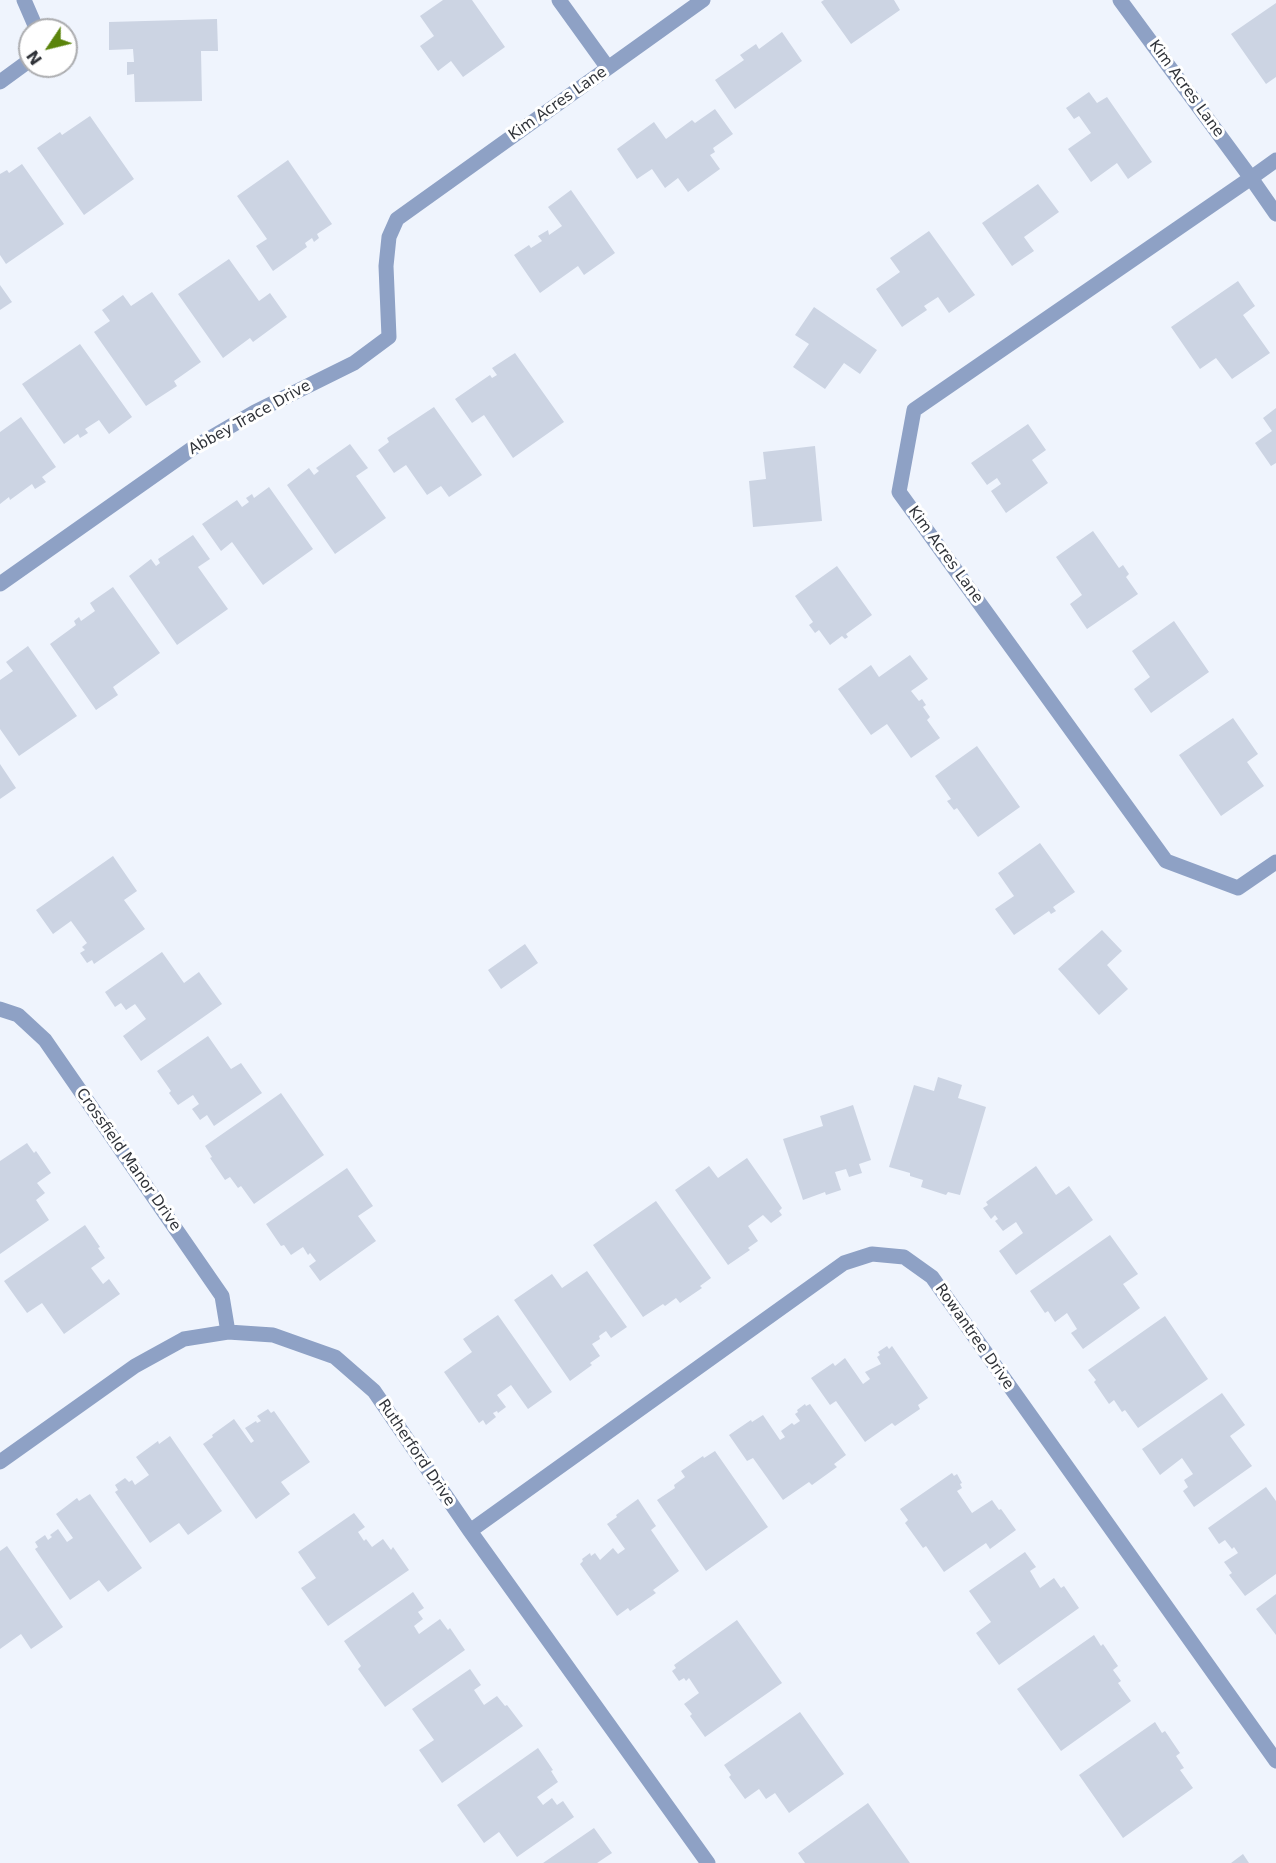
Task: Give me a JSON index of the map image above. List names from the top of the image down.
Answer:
{
  "streets": {
    "street": [
      "Kim Acres Lane",
      "Abbey Trace Drive",
      "Crossfield Manor Drive",
      "Rowantree Drive",
      "Rutherford Drive"
    ]
  },
  "crossings": [
    ["Kim Acres Lane", "Abbey Trace Drive"],
    ["Crossfield Manor Drive", "Rutherford Drive"],
    ["Rowantree Drive", "Rutherford Drive"]
  ],
  "north": "bottom left"
}
